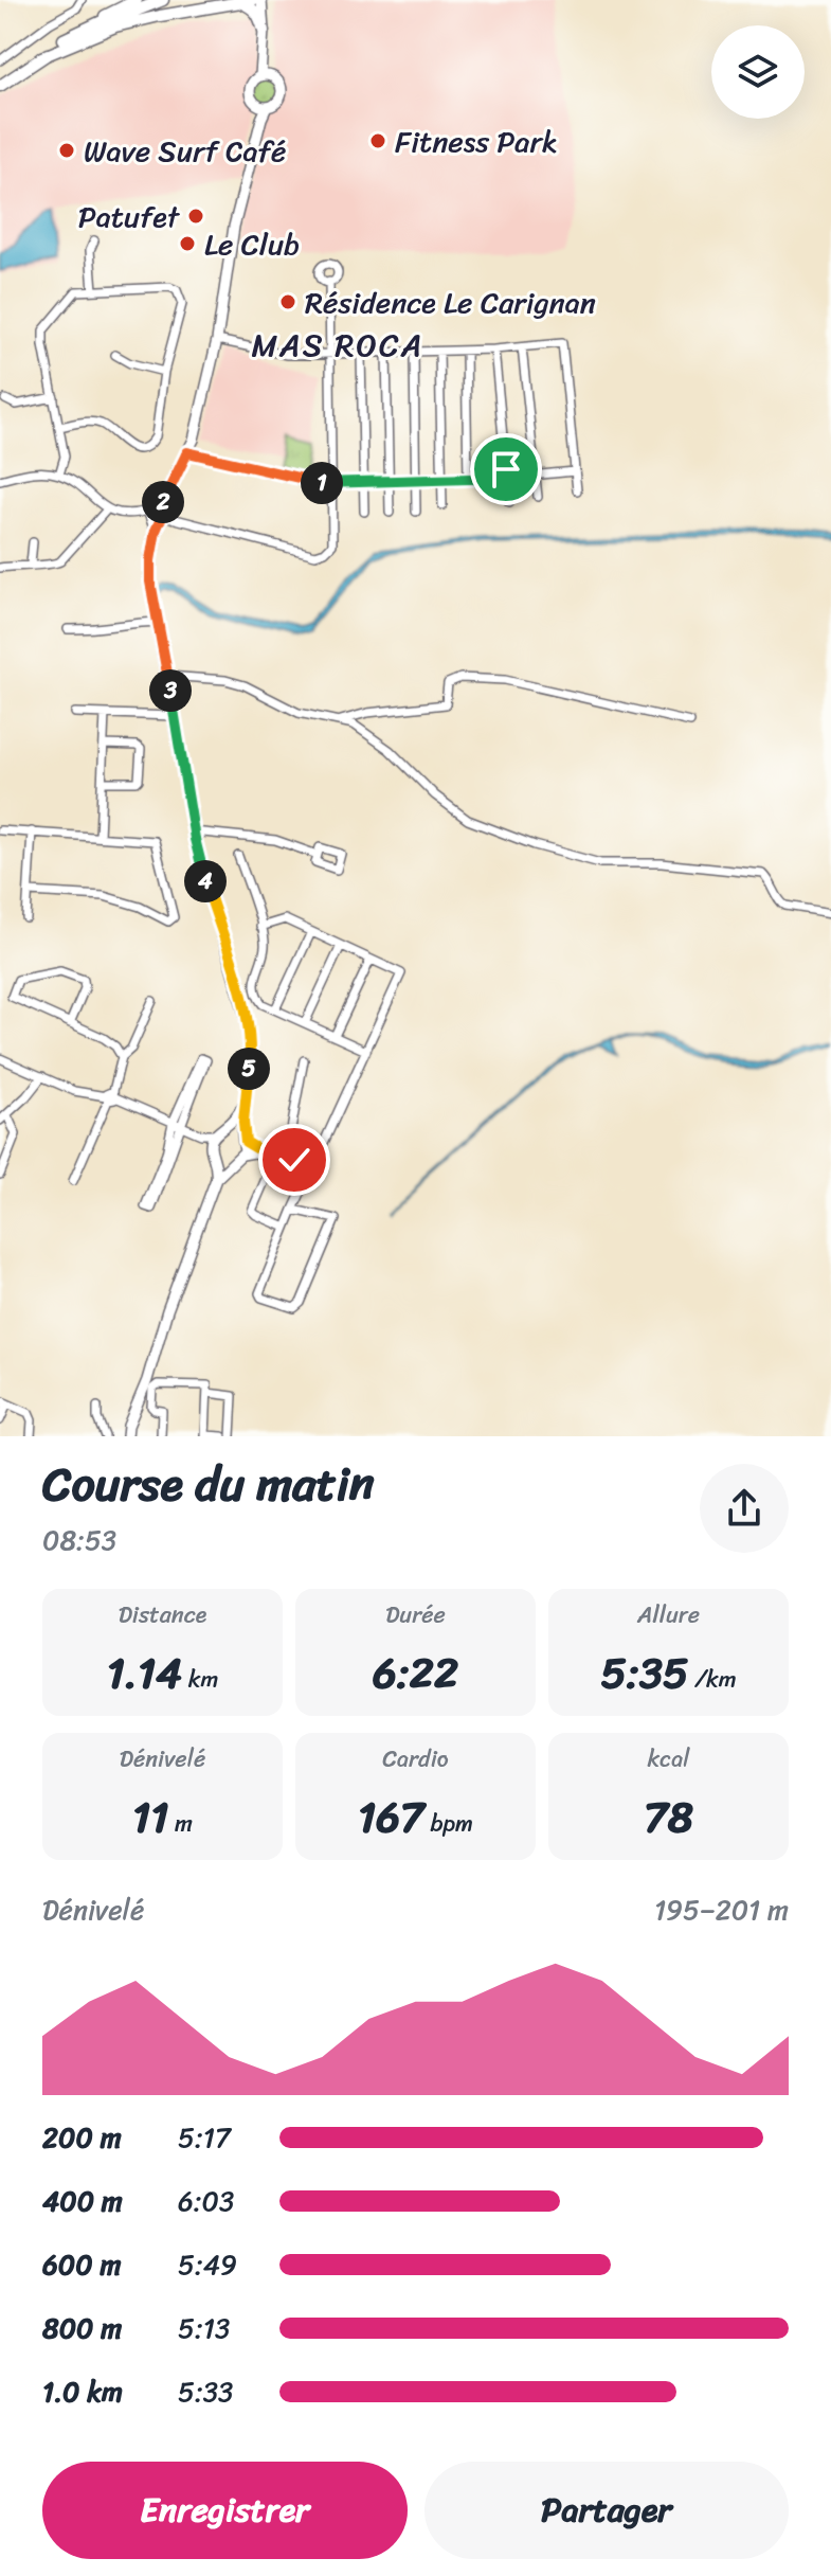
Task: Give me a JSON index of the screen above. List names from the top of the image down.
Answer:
{
  "districts": ["MAS ROCA"],
  "places": [
    "Fitness Park",
    "Wave Surf Café",
    "Patufet",
    "Le Club",
    "Résidence Le Carignan"
  ],
  "page": {
    "pins": [
      "1",
      "2",
      "3",
      "4",
      "5"
    ],
    "heading": ["Course du matin", "08:53"],
    "stats": [
      ["Distance", "1.14 km"],
      ["Durée", "6:22"],
      ["Allure", "5:35 /km"],
      ["Dénivelé", "11 m"],
      ["Cardio", "167 bpm"],
      ["kcal", "78"]
    ],
    "chart": ["Dénivelé", "195–201 m"],
    "list": [
      {
        "name": "200 m",
        "note": "5:17"
      },
      {
        "name": "400 m",
        "note": "6:03"
      },
      {
        "name": "600 m",
        "note": "5:49"
      },
      {
        "name": "800 m",
        "note": "5:13"
      },
      {
        "name": "1.0 km",
        "note": "5:33"
      }
    ],
    "buttons": ["Enregistrer", "Partager"]
  }
}
